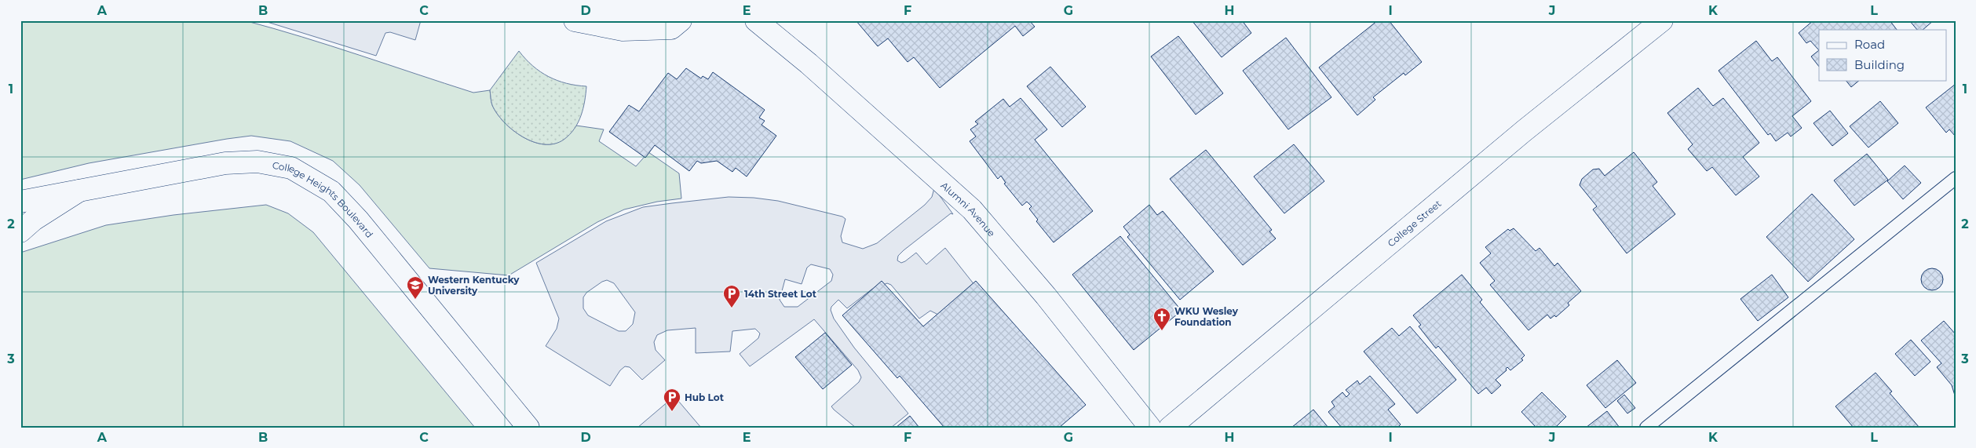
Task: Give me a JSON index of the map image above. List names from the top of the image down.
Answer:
{
  "streets": {
    "street": ["College Heights Boulevard", "Alumni Avenue", "College Street"]
  },
  "places": {
    "school or university": ["Western Kentucky University"],
    "parking": ["14th Street Lot", "Hub Lot"],
    "church": ["WKU Wesley Foundation"]
  },
  "legend": ["Road", "Building"],
  "grid": {
    "columns": [
      "A",
      "B",
      "C",
      "D",
      "E",
      "F",
      "G",
      "H",
      "I",
      "J",
      "K",
      "L"
    ],
    "rows": ["1", "2", "3"]
  }
}
